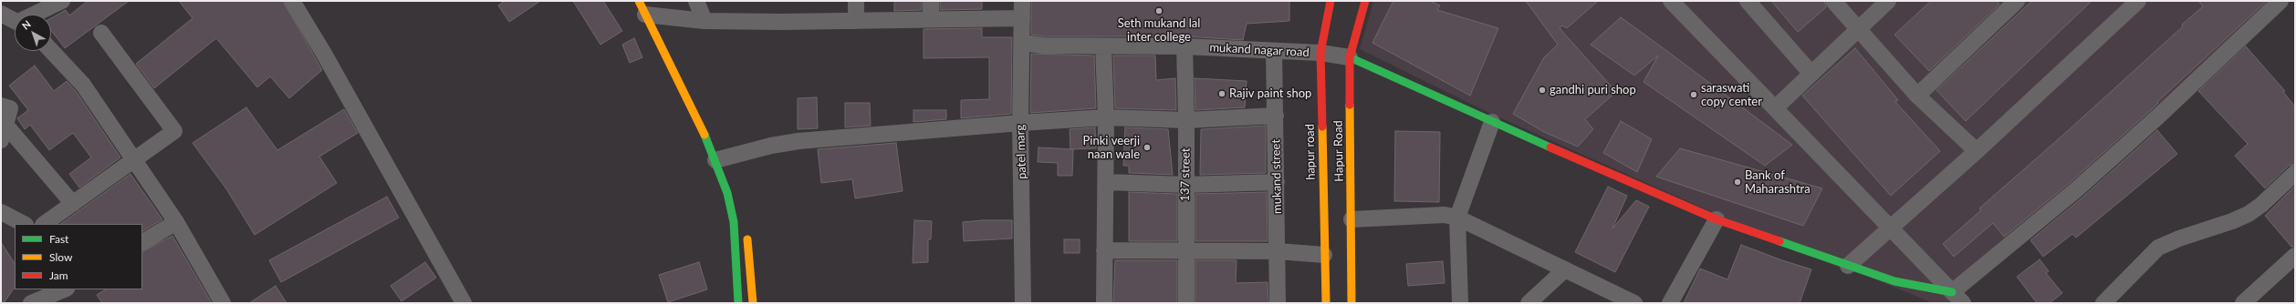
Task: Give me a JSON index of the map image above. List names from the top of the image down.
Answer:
{
  "streets": {
    "main road": ["Hapur Road", "hapur road"],
    "street": [
      "mukand nagar road",
      "patel marg",
      "137 street",
      "mukand street"
    ]
  },
  "crossings": [
    ["mukand nagar road", "Hapur Road"],
    ["mukand nagar road", "patel marg"],
    ["mukand nagar road", "hapur road"],
    ["mukand nagar road", "137 street"],
    ["mukand nagar road", "mukand street"]
  ],
  "places": [
    "Seth mukand lal inter college",
    "gandhi puri shop",
    "Rajiv paint shop",
    "saraswati copy center",
    "Pinki veerji naan wale",
    "Bank of Maharashtra"
  ],
  "legend": ["Fast", "Slow", "Jam"],
  "north": "top left"
}
